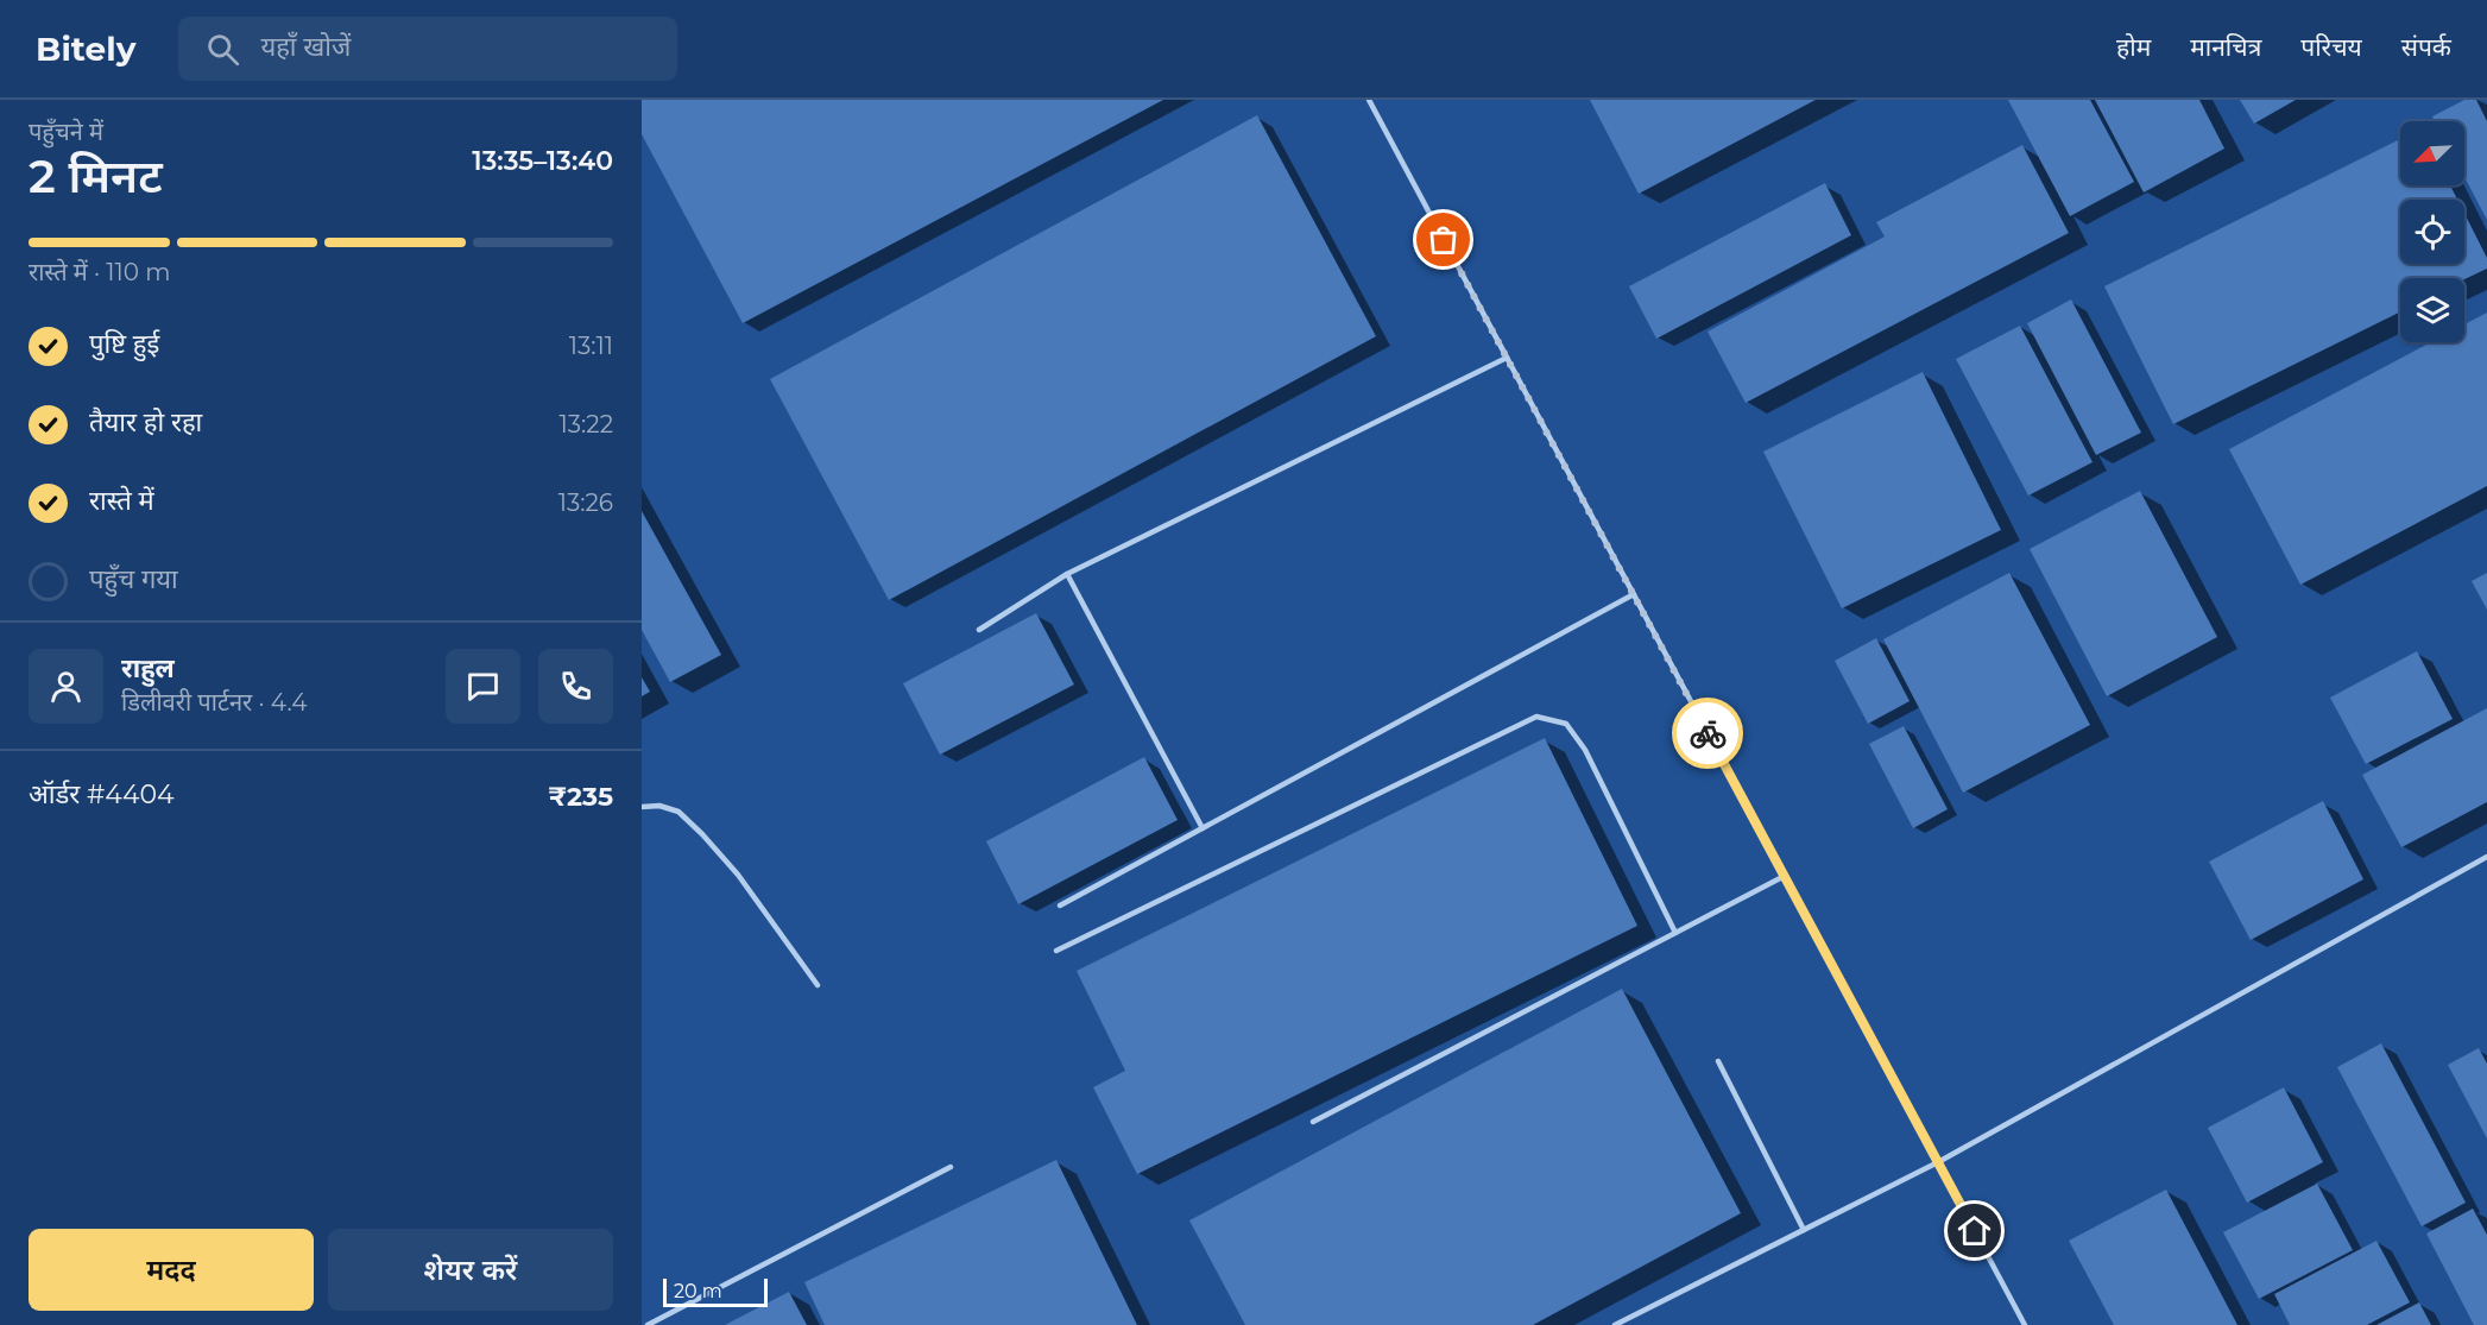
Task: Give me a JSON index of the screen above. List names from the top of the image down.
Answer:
{
  "scale_bar": "20 m",
  "north": "bottom left",
  "page": {
    "header": "Bitely",
    "search": "यहाँ खोजें",
    "nav": [
      "होम",
      "मानचित्र",
      "परिचय",
      "संपर्क"
    ],
    "heading": ["2 मिनट", "पहुँचने में", "13:35–13:40"],
    "panel": [
      "राहुल",
      "डिलीवरी पार्टनर · 4.4",
      "ऑर्डर #4404",
      "₹235"
    ],
    "bar": "रास्ते में · 110 m",
    "list": [
      ["पुष्टि हुई", "13:11"],
      ["तैयार हो रहा", "13:22"],
      ["रास्ते में", "13:26"],
      "पहुँच गया"
    ],
    "buttons": ["मदद", "शेयर करें"],
    "scale": "20 m"
  }
}
